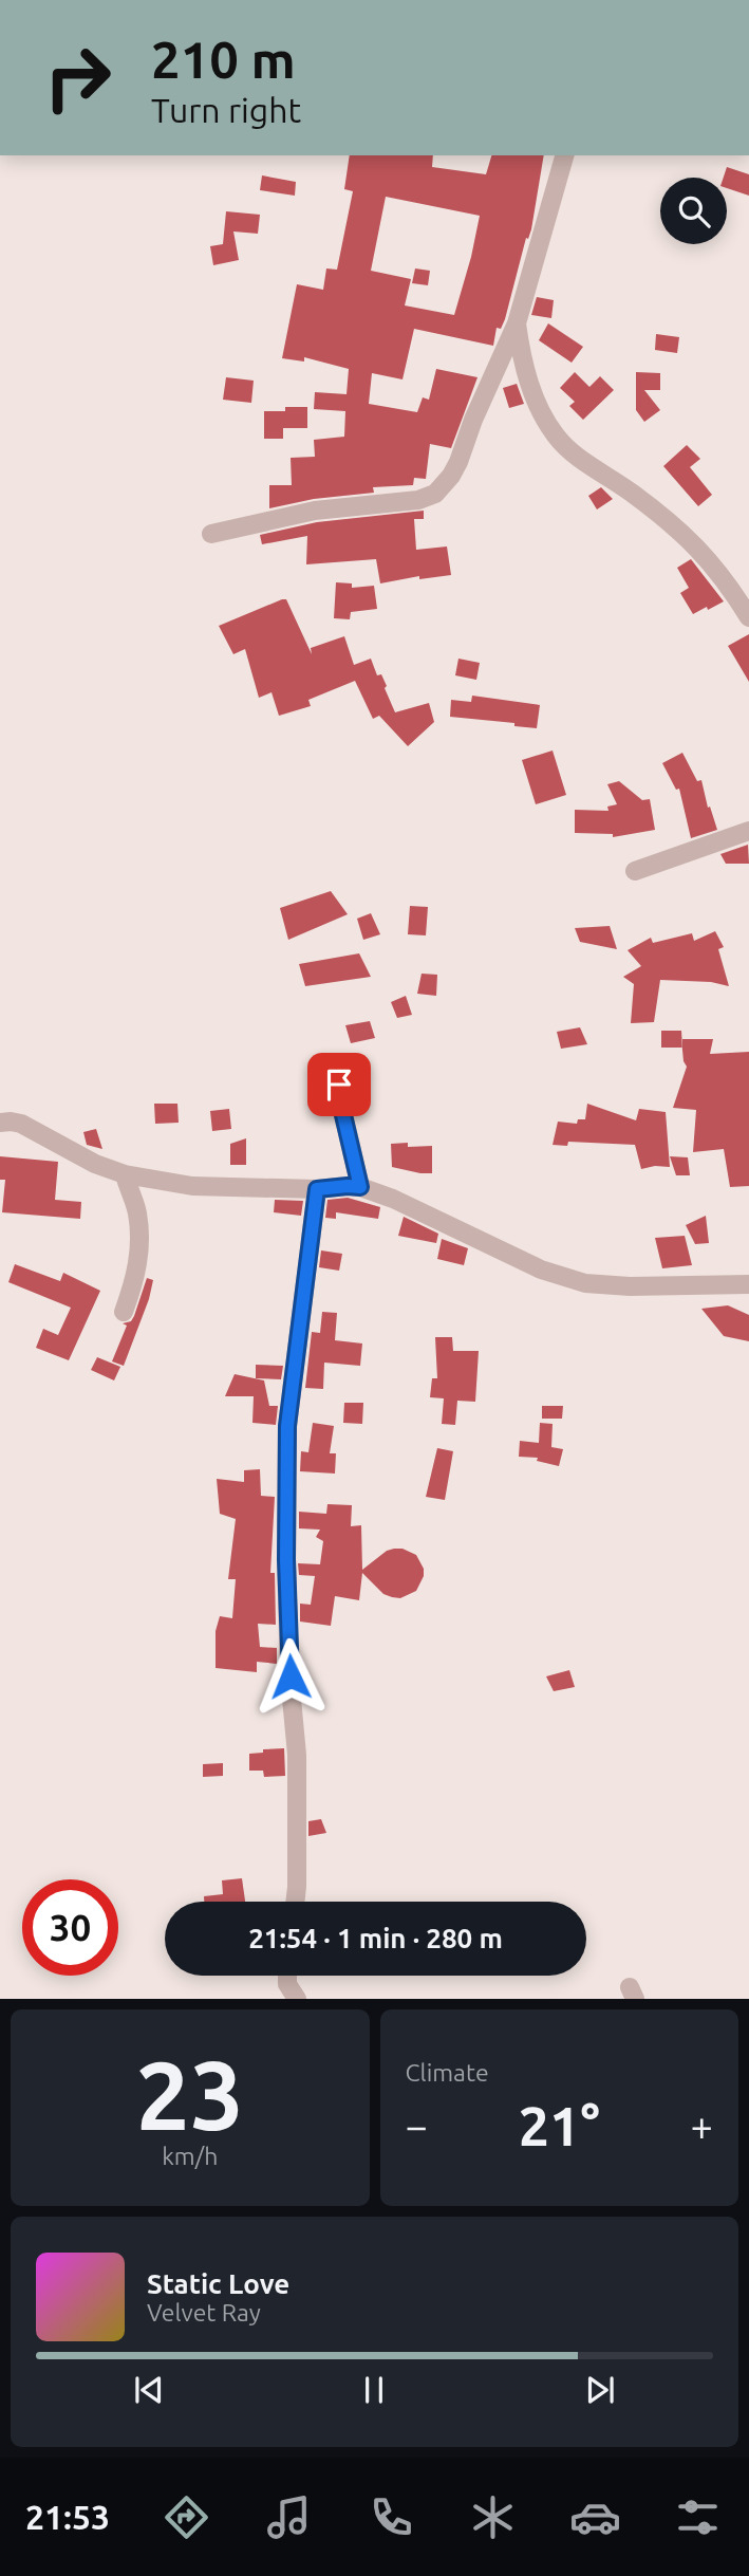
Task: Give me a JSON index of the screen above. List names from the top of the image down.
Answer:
{
  "page": {
    "turn": ["210 m", "Turn right"],
    "limit": "30",
    "trip": "21:54 · 1 min · 280 m",
    "tile": [
      ["23", "km/h"],
      "Climate"
    ],
    "heat": ["−", "21°", "+"],
    "song": ["Static Love", "Velvet Ray"],
    "tabs": "21:53"
  }
}
